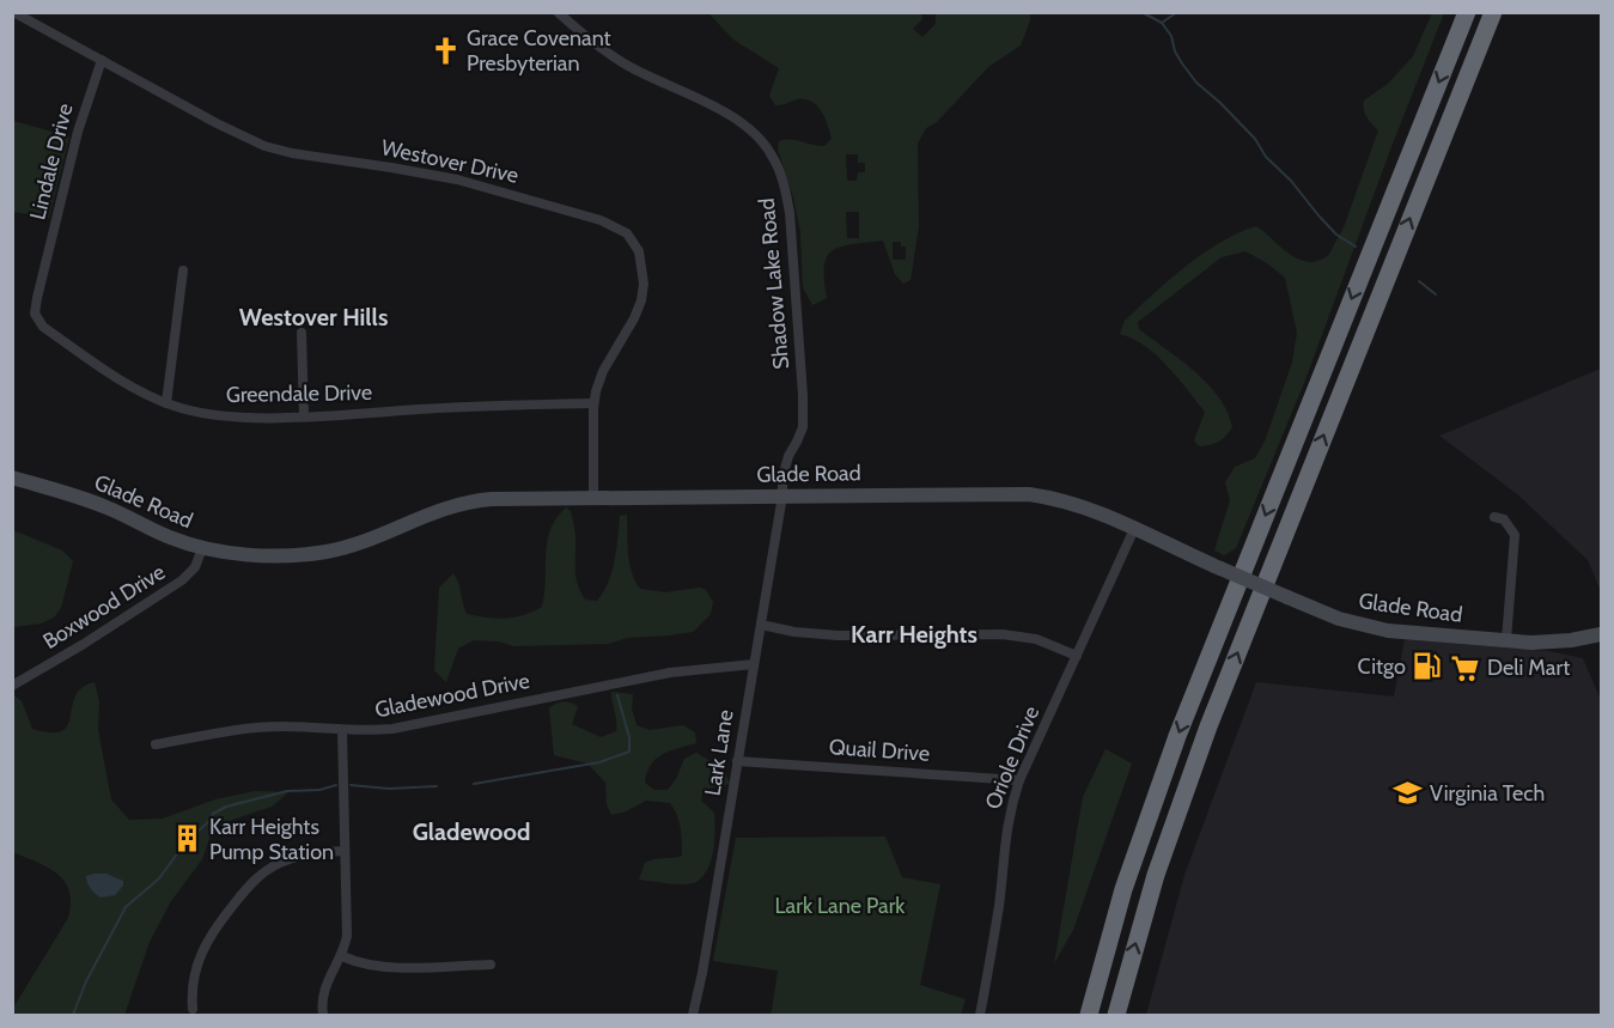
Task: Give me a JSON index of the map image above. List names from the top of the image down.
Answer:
{
  "streets": {
    "street": [
      "Lindale Drive",
      "Westover Drive",
      "Shadow Lake Road",
      "Greendale Drive",
      "Glade Road",
      "Boxwood Drive",
      "Gladewood Drive",
      "Quail Drive",
      "Lark Lane",
      "Oriole Drive"
    ]
  },
  "crossings": [
    ["Lindale Drive", "Westover Drive"],
    ["Lindale Drive", "Greendale Drive"],
    ["Westover Drive", "Greendale Drive"],
    ["Westover Drive", "Glade Road"],
    ["Shadow Lake Road", "Glade Road"],
    ["Shadow Lake Road", "Lark Lane"],
    ["Glade Road", "Boxwood Drive"],
    ["Glade Road", "Lark Lane"],
    ["Glade Road", "Oriole Drive"],
    ["Gladewood Drive", "Lark Lane"],
    ["Quail Drive", "Lark Lane"],
    ["Quail Drive", "Oriole Drive"]
  ],
  "districts": ["Westover Hills", "Karr Heights", "Gladewood"],
  "parks": ["Lark Lane Park"],
  "places": {
    "church": ["Grace Covenant Presbyterian"],
    "fuel station": ["Citgo"],
    "supermarket": ["Deli Mart"],
    "school or university": ["Virginia Tech"],
    "building": ["Karr Heights Pump Station"]
  }
}
